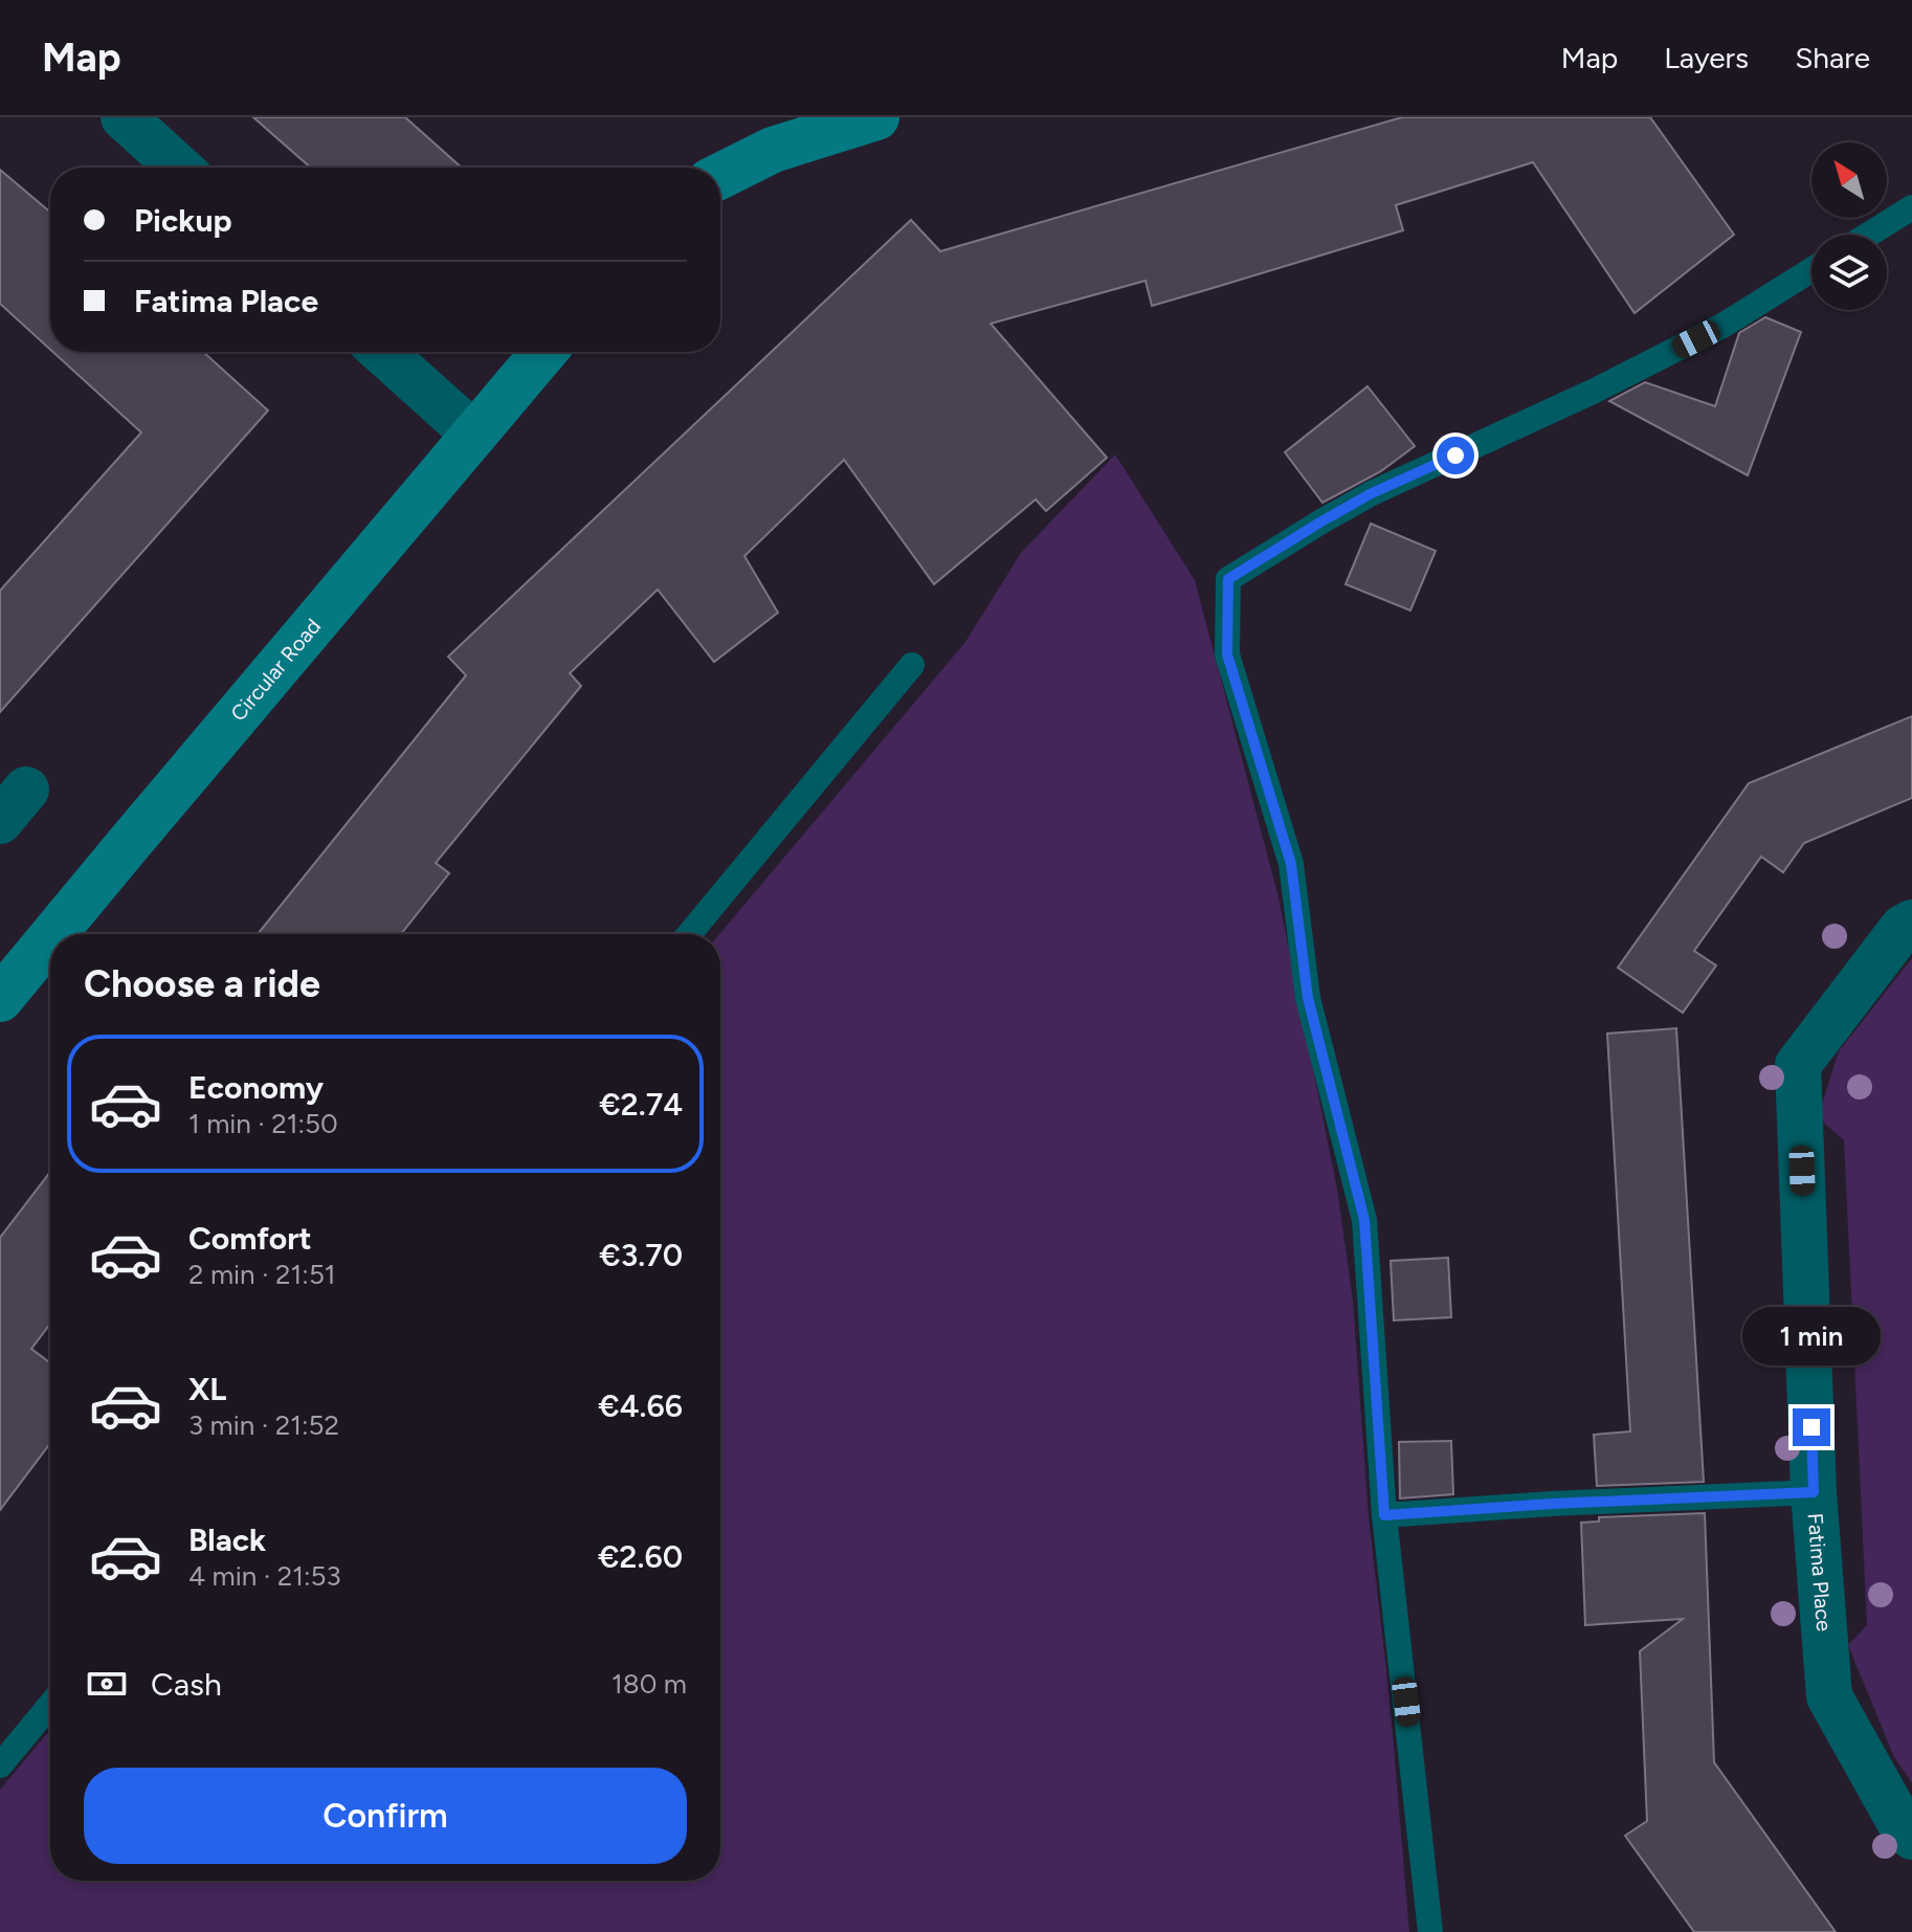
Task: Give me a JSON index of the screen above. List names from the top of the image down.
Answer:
{
  "streets": {
    "main road": ["Circular Road"],
    "street": ["Fatima Place"]
  },
  "north": "top left",
  "page": {
    "header": "Map",
    "nav": ["Map", "Layers", "Share"],
    "banner": ["Pickup", "Fatima Place"],
    "heading": "Choose a ride",
    "list": [
      {
        "name": "Economy",
        "note": "1 min · 21:50",
        "value": "€2.74"
      },
      {
        "name": "Comfort",
        "note": "2 min · 21:51",
        "value": "€3.70"
      },
      {
        "name": "XL",
        "note": "3 min · 21:52",
        "value": "€4.66"
      },
      {
        "name": "Black",
        "note": "4 min · 21:53",
        "value": "€2.60"
      }
    ],
    "bubble": "1 min",
    "pay": ["Cash", "180 m"],
    "buttons": "Confirm"
  }
}
